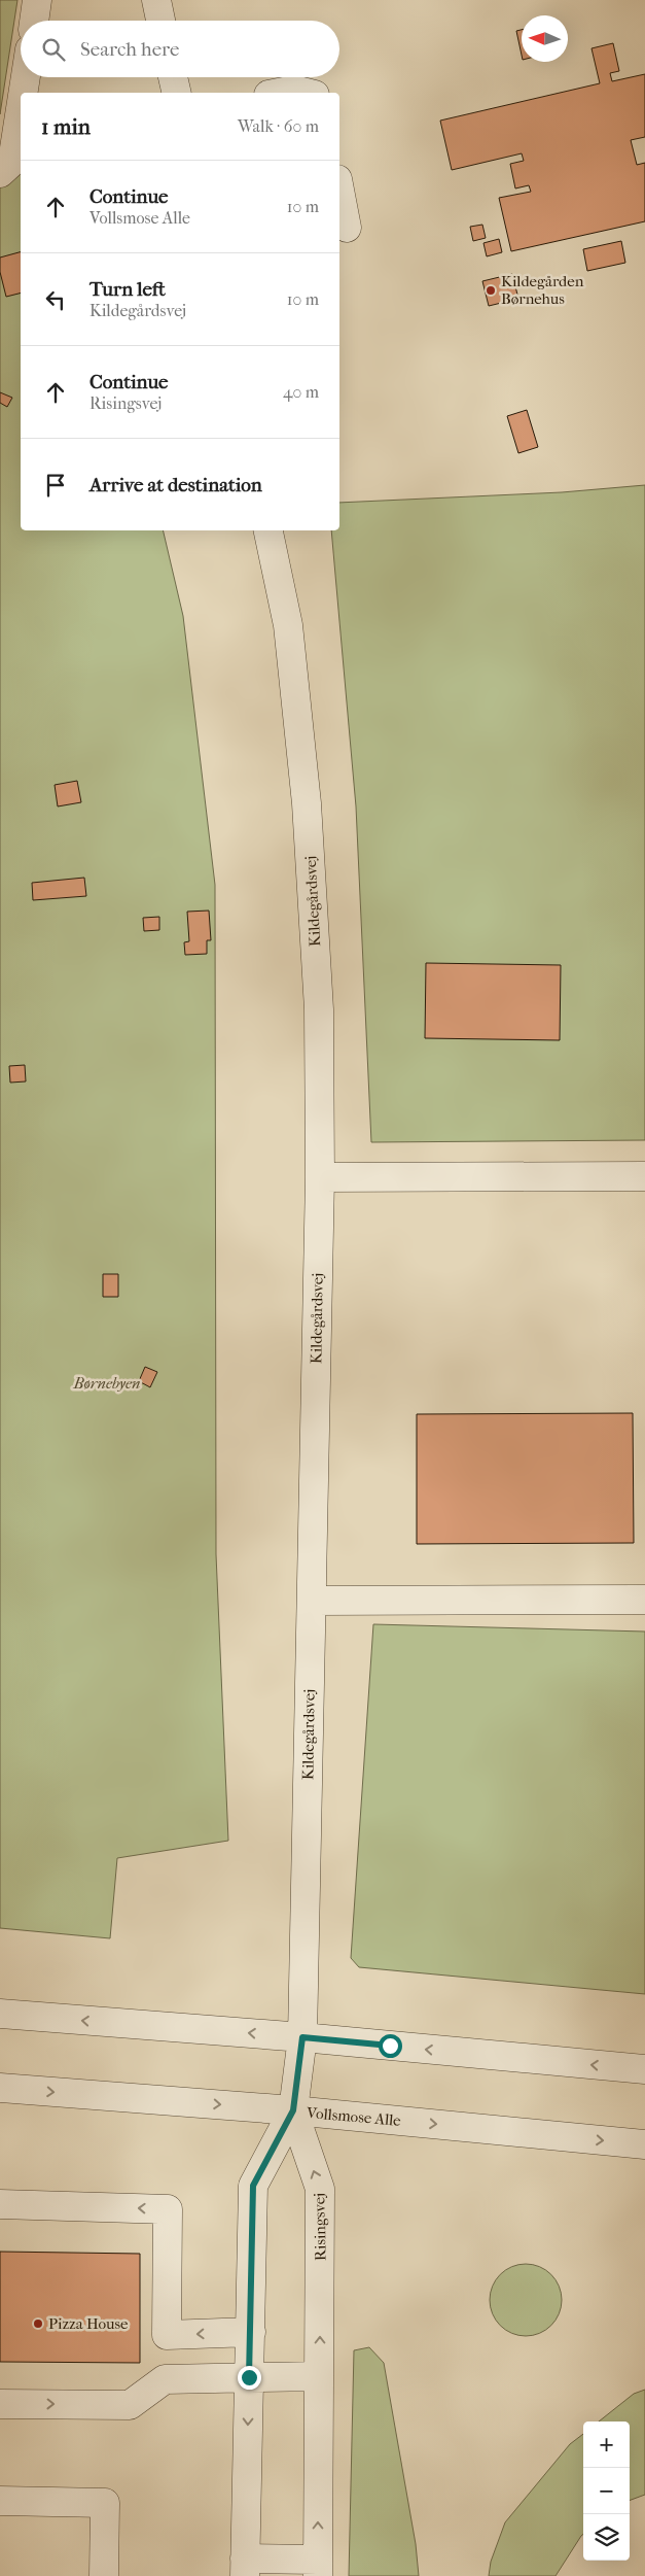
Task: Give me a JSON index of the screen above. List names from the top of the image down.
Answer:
{
  "streets": {
    "street": ["Kildegårdsvej", "Vollsmose Alle", "Risingsvej"]
  },
  "crossings": [
    ["Kildegårdsvej", "Vollsmose Alle"],
    ["Kildegårdsvej", "Risingsvej"],
    ["Vollsmose Alle", "Risingsvej"]
  ],
  "parks": ["Børnebyen"],
  "places": ["Kildegården Børnehus", "Pizza House"],
  "north": "left",
  "page": {
    "search": "Search here",
    "heading": ["1 min", "Walk · 60 m"],
    "list": [
      ["Continue", "Vollsmose Alle", "10 m"],
      ["Turn left", "Kildegårdsvej", "10 m"],
      ["Continue", "Risingsvej", "40 m"],
      "Arrive at destination"
    ],
    "map_buttons": ["+", "−"]
  }
}
